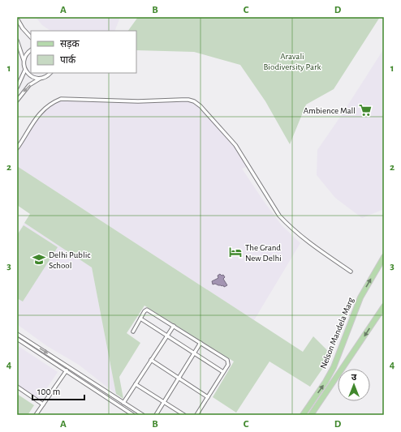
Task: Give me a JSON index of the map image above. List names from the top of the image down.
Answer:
{
  "streets": {
    "main road": ["Nelson Mandela Marg"]
  },
  "parks": ["Aravali Biodiversity Park"],
  "places": {
    "supermarket": ["Ambience Mall"],
    "hotel": ["The Grand New Delhi"],
    "school or university": ["Delhi Public School"]
  },
  "legend": ["सड़क", "पार्क"],
  "scale_bar": "100 m",
  "north": "top",
  "grid": {
    "columns": [
      "A",
      "B",
      "C",
      "D"
    ],
    "rows": [
      "1",
      "2",
      "3",
      "4"
    ]
  }
}
